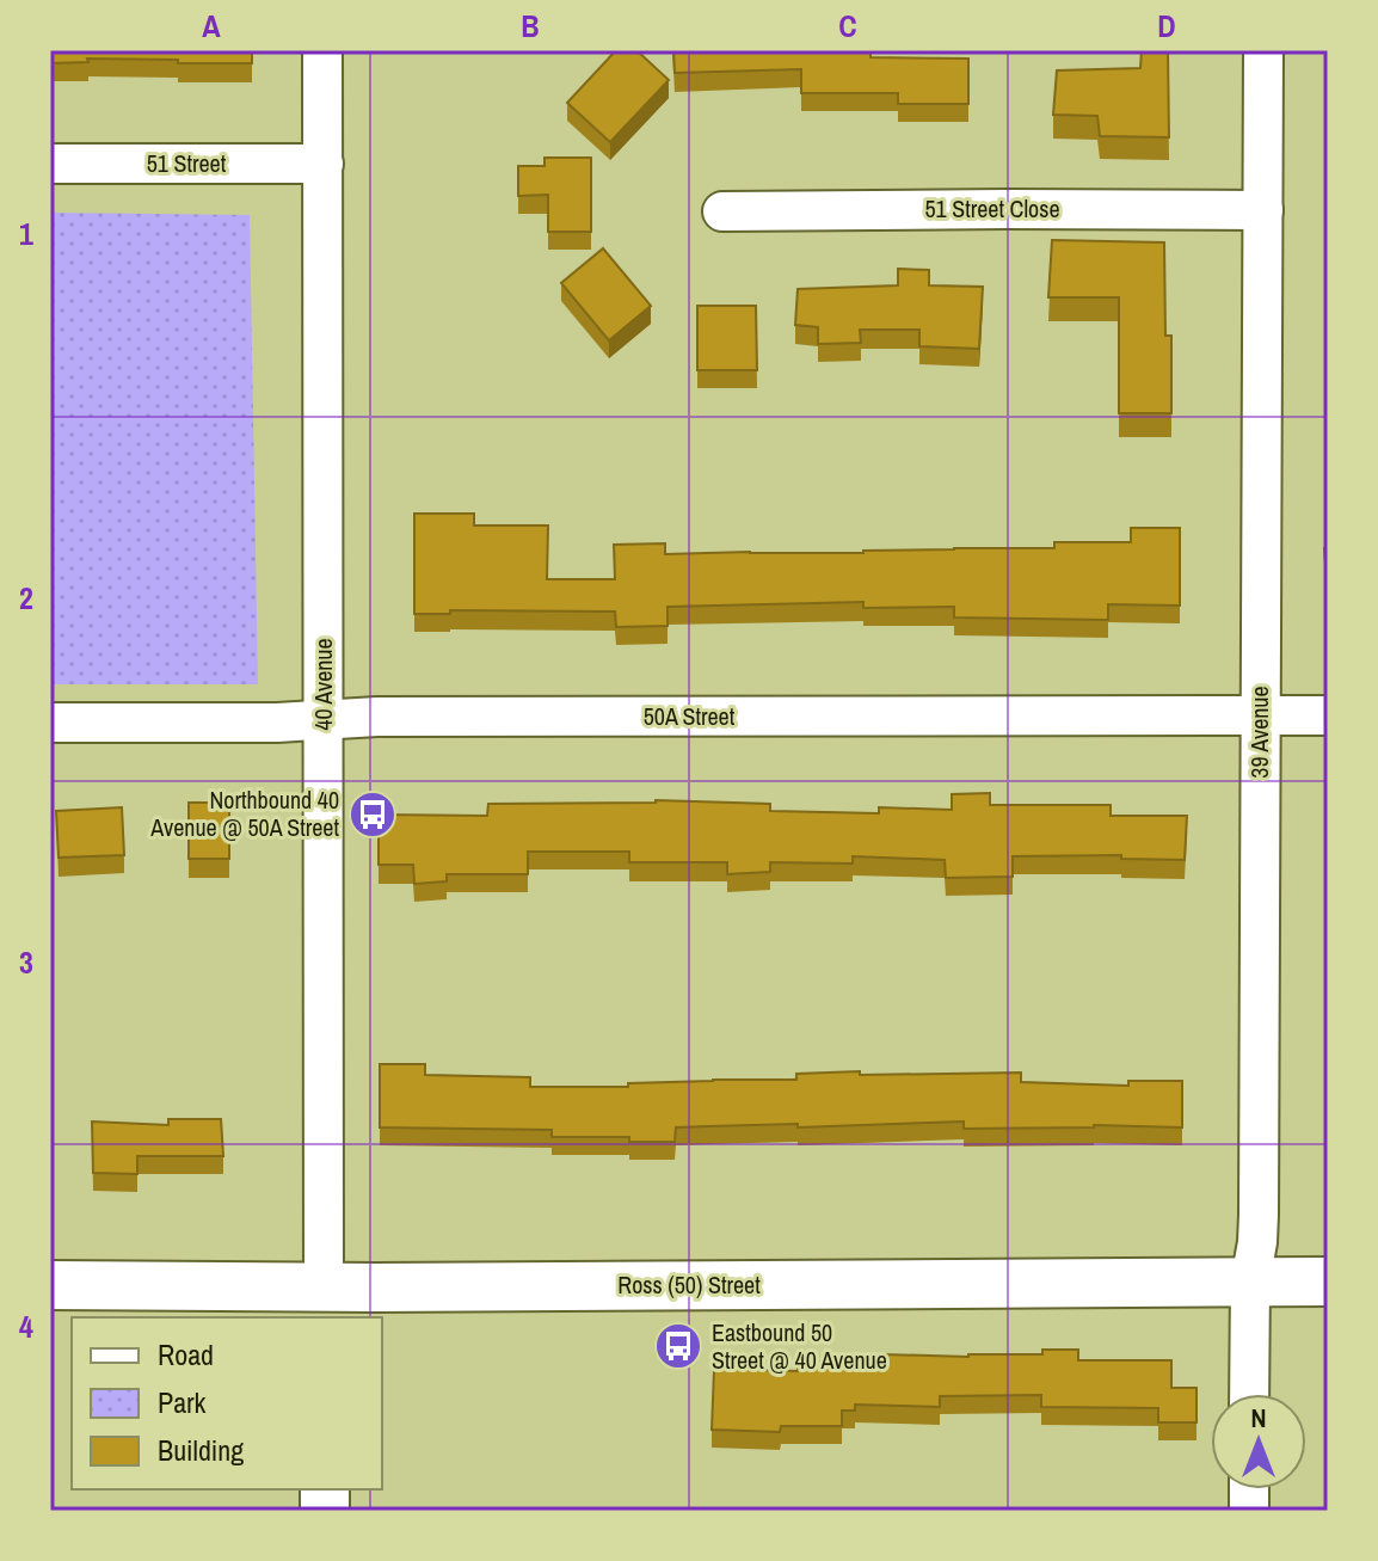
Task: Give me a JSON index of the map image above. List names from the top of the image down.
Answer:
{
  "streets": {
    "main road": ["Ross (50) Street"],
    "street": [
      "51 Street",
      "51 Street Close",
      "40 Avenue",
      "50A Street",
      "39 Avenue"
    ]
  },
  "crossings": [
    ["51 Street", "40 Avenue"],
    ["51 Street Close", "39 Avenue"],
    ["40 Avenue", "50A Street"],
    ["40 Avenue", "Ross (50) Street"],
    ["50A Street", "39 Avenue"],
    ["39 Avenue", "Ross (50) Street"]
  ],
  "places": {
    "bus stop": ["Northbound 40 Avenue @ 50A Street", "Eastbound 50 Street @ 40 Avenue"]
  },
  "legend": ["Road", "Park", "Building"],
  "north": "top",
  "grid": {
    "columns": [
      "A",
      "B",
      "C",
      "D"
    ],
    "rows": [
      "1",
      "2",
      "3",
      "4"
    ]
  }
}
